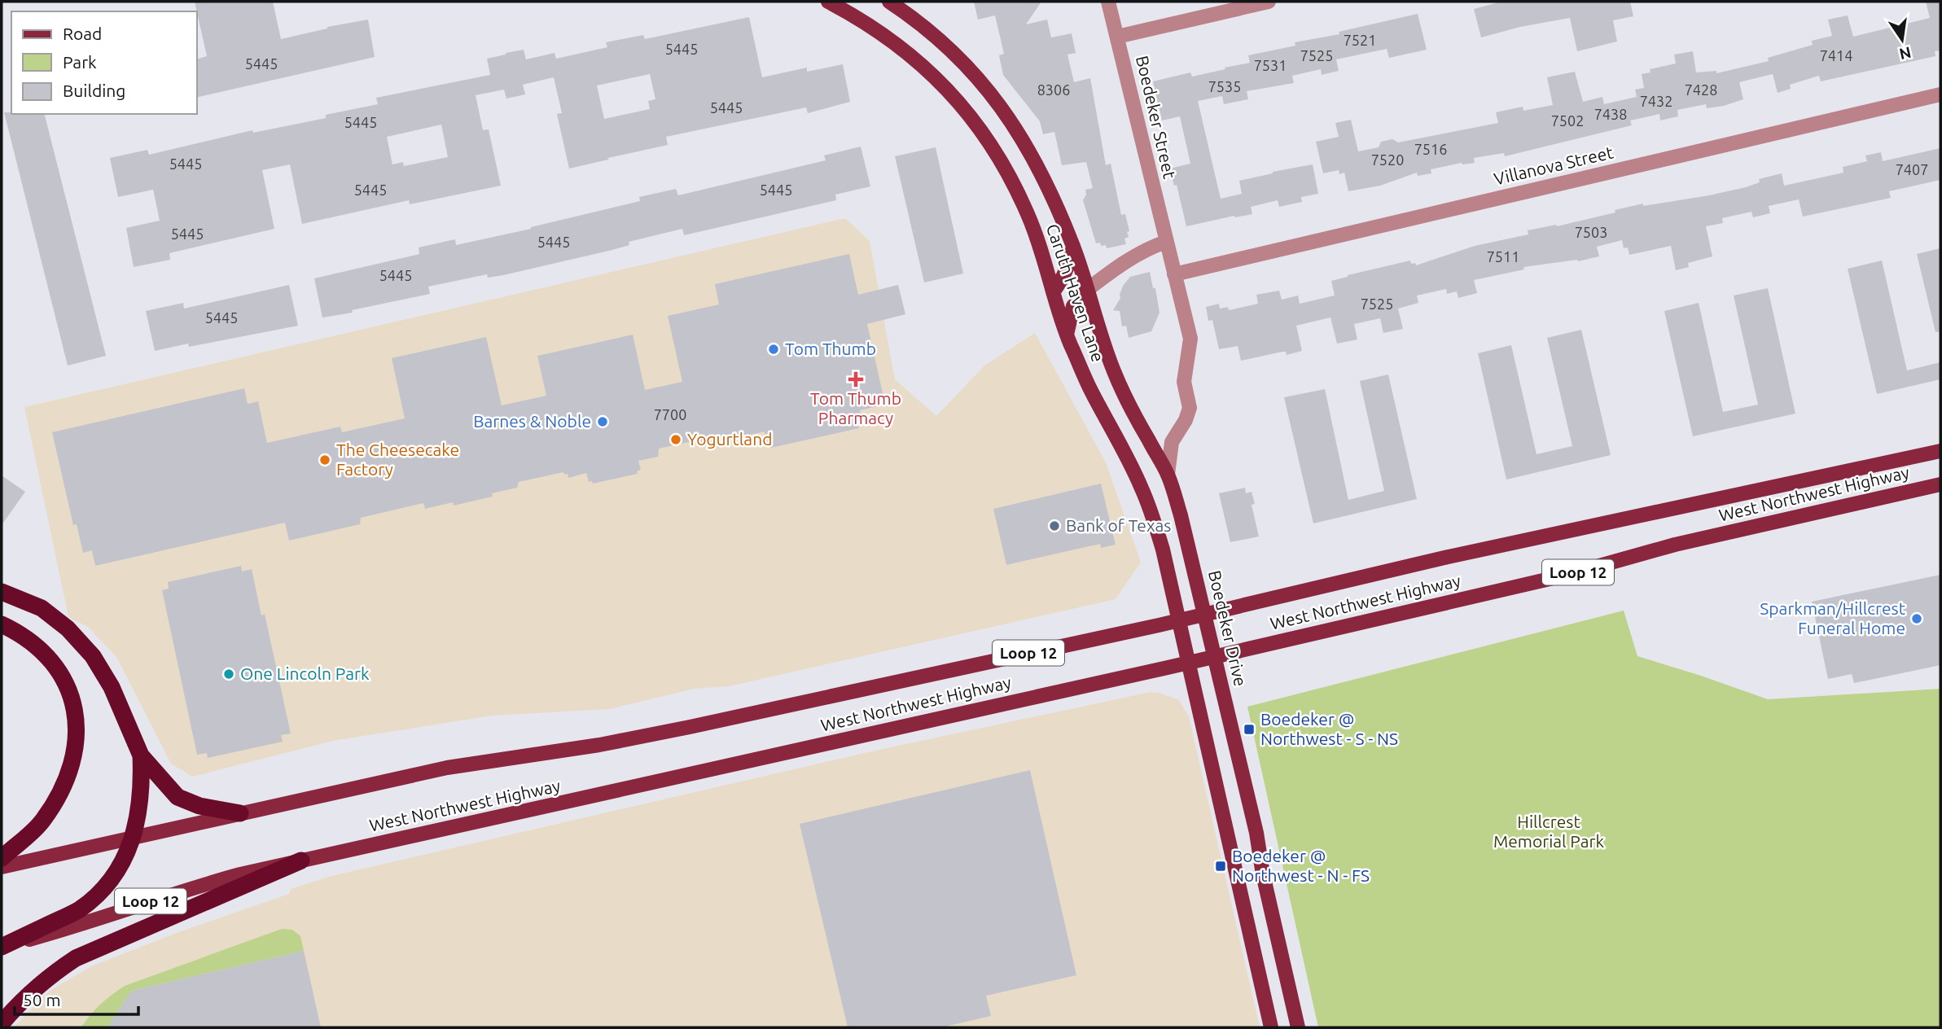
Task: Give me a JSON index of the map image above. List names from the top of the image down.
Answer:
{
  "streets": {
    "main road": [
      "Caruth Haven Lane",
      "West Northwest Highway",
      "Loop 12",
      "Boedeker Drive"
    ],
    "street": ["Boedeker Street", "Villanova Street"]
  },
  "crossings": [
    ["Boedeker Street", "Boedeker Drive"],
    ["Villanova Street", "Boedeker Drive"],
    ["Caruth Haven Lane", "West Northwest Highway"],
    ["Caruth Haven Lane", "Boedeker Drive"],
    ["West Northwest Highway", "Boedeker Drive"]
  ],
  "parks": ["Hillcrest Memorial Park"],
  "places": {
    "other": [
      "Tom Thumb",
      "Barnes & Noble",
      "Yogurtland",
      "The Cheesecake Factory",
      "Bank of Texas",
      "Sparkman/Hillcrest Funeral Home",
      "One Lincoln Park"
    ],
    "health": ["Tom Thumb Pharmacy"],
    "transit": ["Boedeker @ Northwest - S - NS", "Boedeker @ Northwest - N - FS"]
  },
  "house_numbers": [
    "7521",
    "5445",
    "7525",
    "7414",
    "5445",
    "7531",
    "7535",
    "8306",
    "7428",
    "7432",
    "5445",
    "7438",
    "7502",
    "5445",
    "7516",
    "7520",
    "5445",
    "7407",
    "5445",
    "5445",
    "7503",
    "5445",
    "5445",
    "7511",
    "5445",
    "7525",
    "5445",
    "7700"
  ],
  "legend": ["Road", "Park", "Building"],
  "scale_bar": "50 m",
  "north": "bottom"
}
